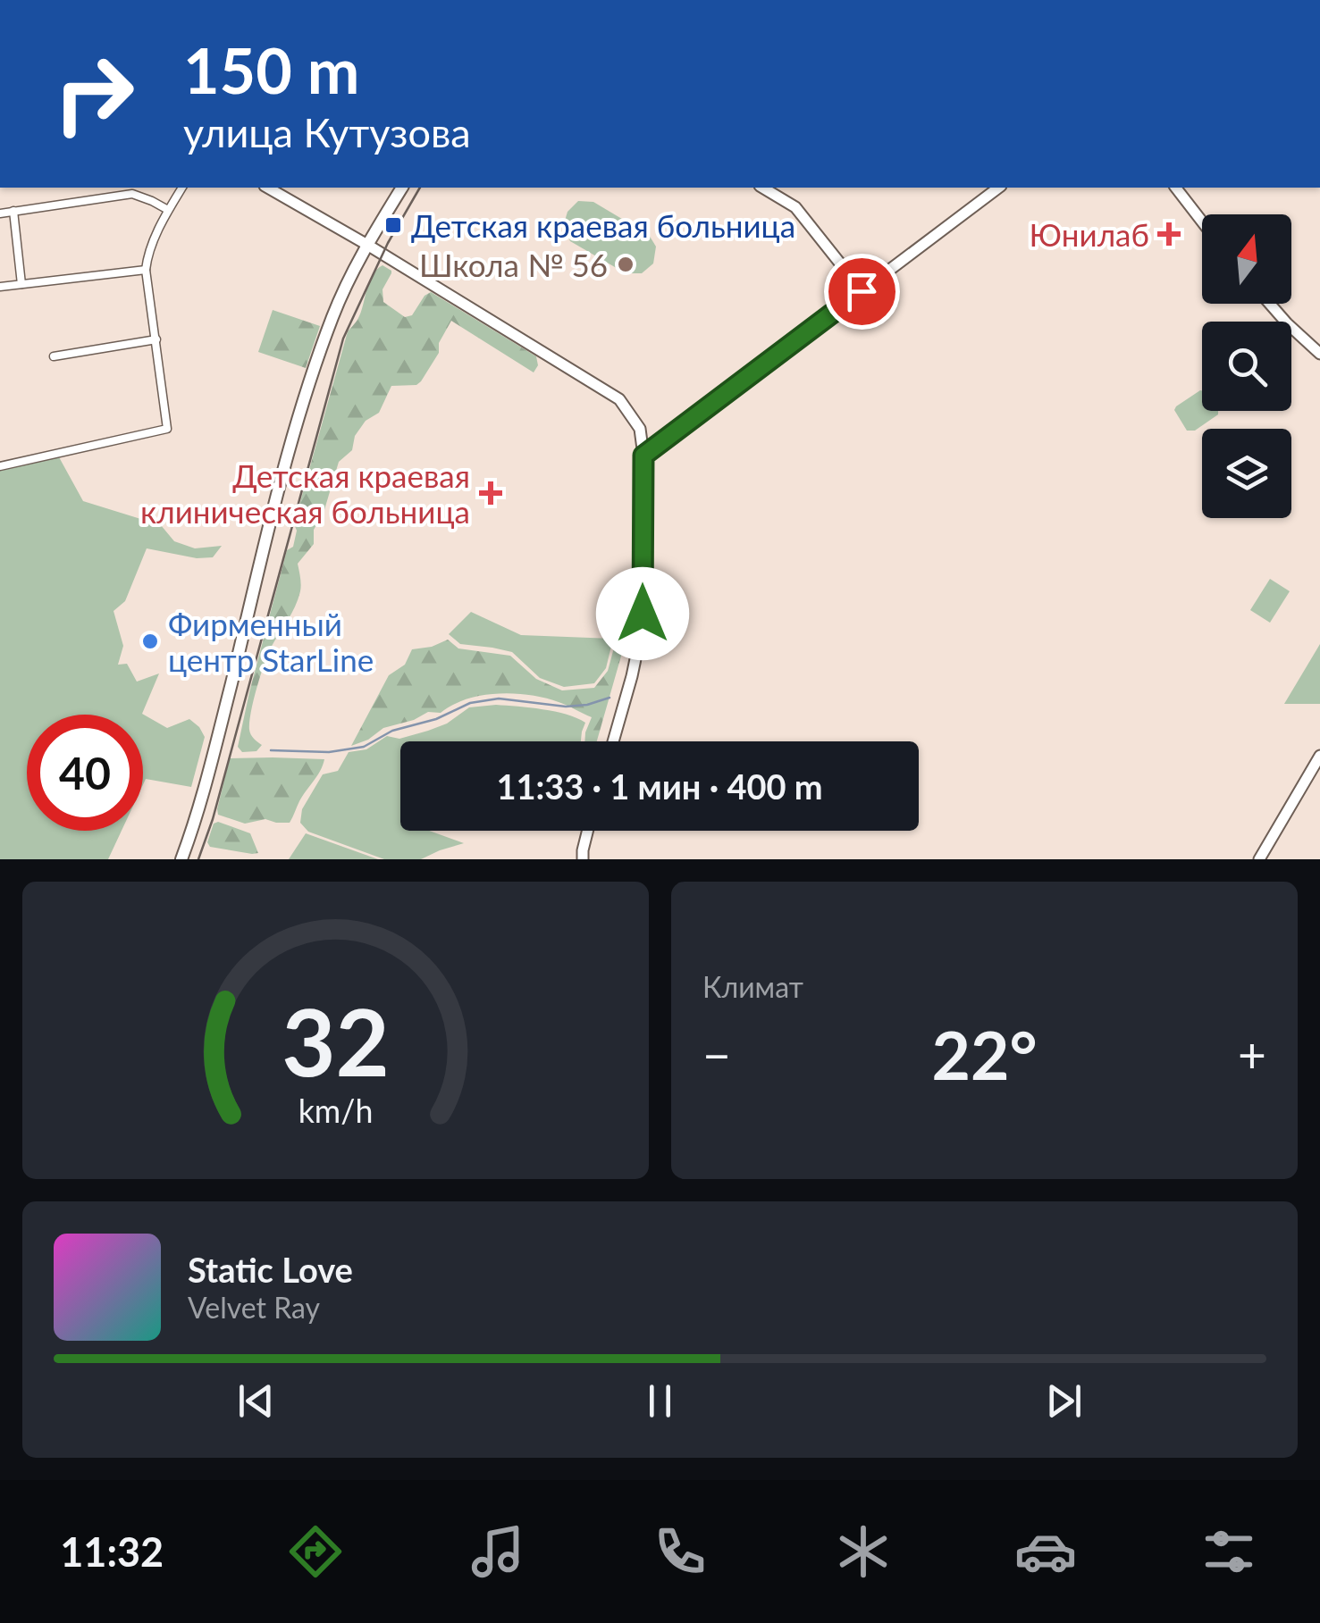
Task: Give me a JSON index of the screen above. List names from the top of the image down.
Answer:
{
  "places": {
    "transit": ["Детская краевая больница"],
    "health": ["Юнилаб", "Детская краевая клиническая больница"],
    "other": ["Школа № 56", "Фирменный центр StarLine"]
  },
  "north": "top",
  "page": {
    "turn": ["150 m", "улица Кутузова"],
    "limit": "40",
    "trip": "11:33 · 1 мин · 400 m",
    "tile": "Климат",
    "heat": ["−", "22°", "+"],
    "song": ["Static Love", "Velvet Ray"],
    "tabs": "11:32",
    "gauge": ["32", "km/h"]
  }
}
